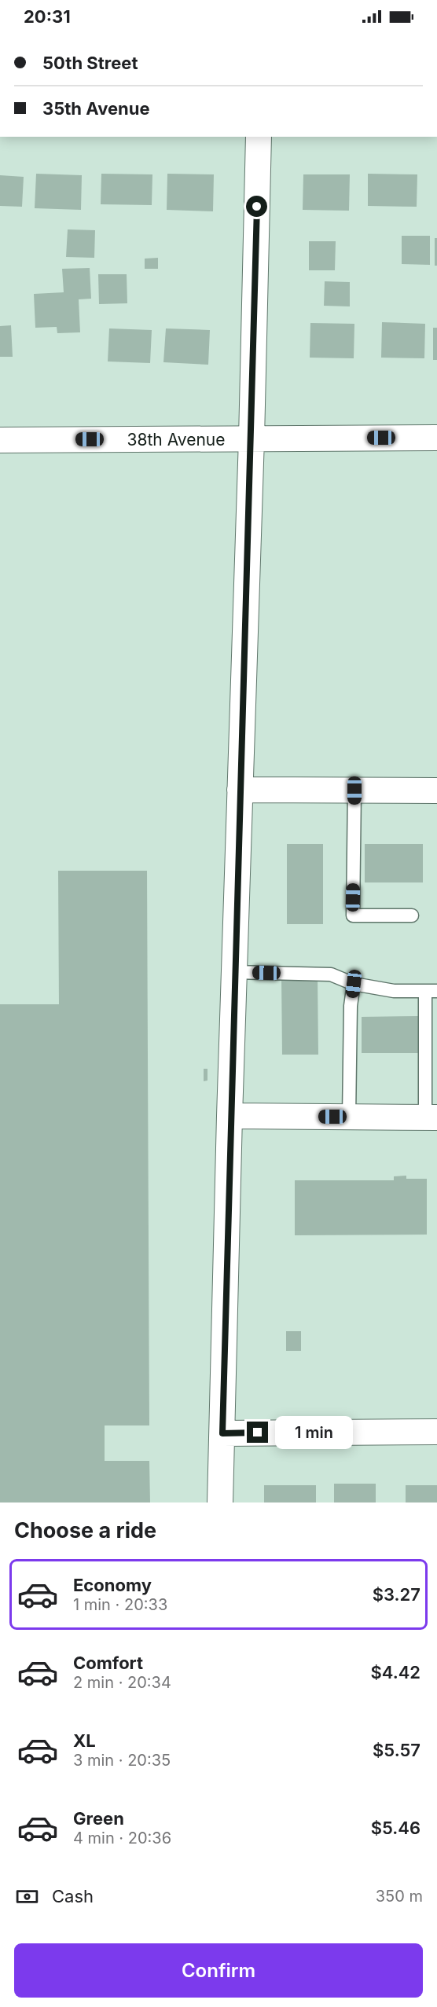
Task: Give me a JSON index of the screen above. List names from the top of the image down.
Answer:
{
  "streets": {
    "street": ["38th Avenue"]
  },
  "page": {
    "status": "20:31",
    "banner": ["50th Street", "35th Avenue"],
    "bubble": "1 min",
    "heading": "Choose a ride",
    "list": [
      {
        "name": "Economy",
        "note": "1 min · 20:33",
        "value": "$3.27"
      },
      {
        "name": "Comfort",
        "note": "2 min · 20:34",
        "value": "$4.42"
      },
      {
        "name": "XL",
        "note": "3 min · 20:35",
        "value": "$5.57"
      },
      {
        "name": "Green",
        "note": "4 min · 20:36",
        "value": "$5.46"
      }
    ],
    "pay": ["Cash", "350 m"],
    "buttons": "Confirm"
  }
}
